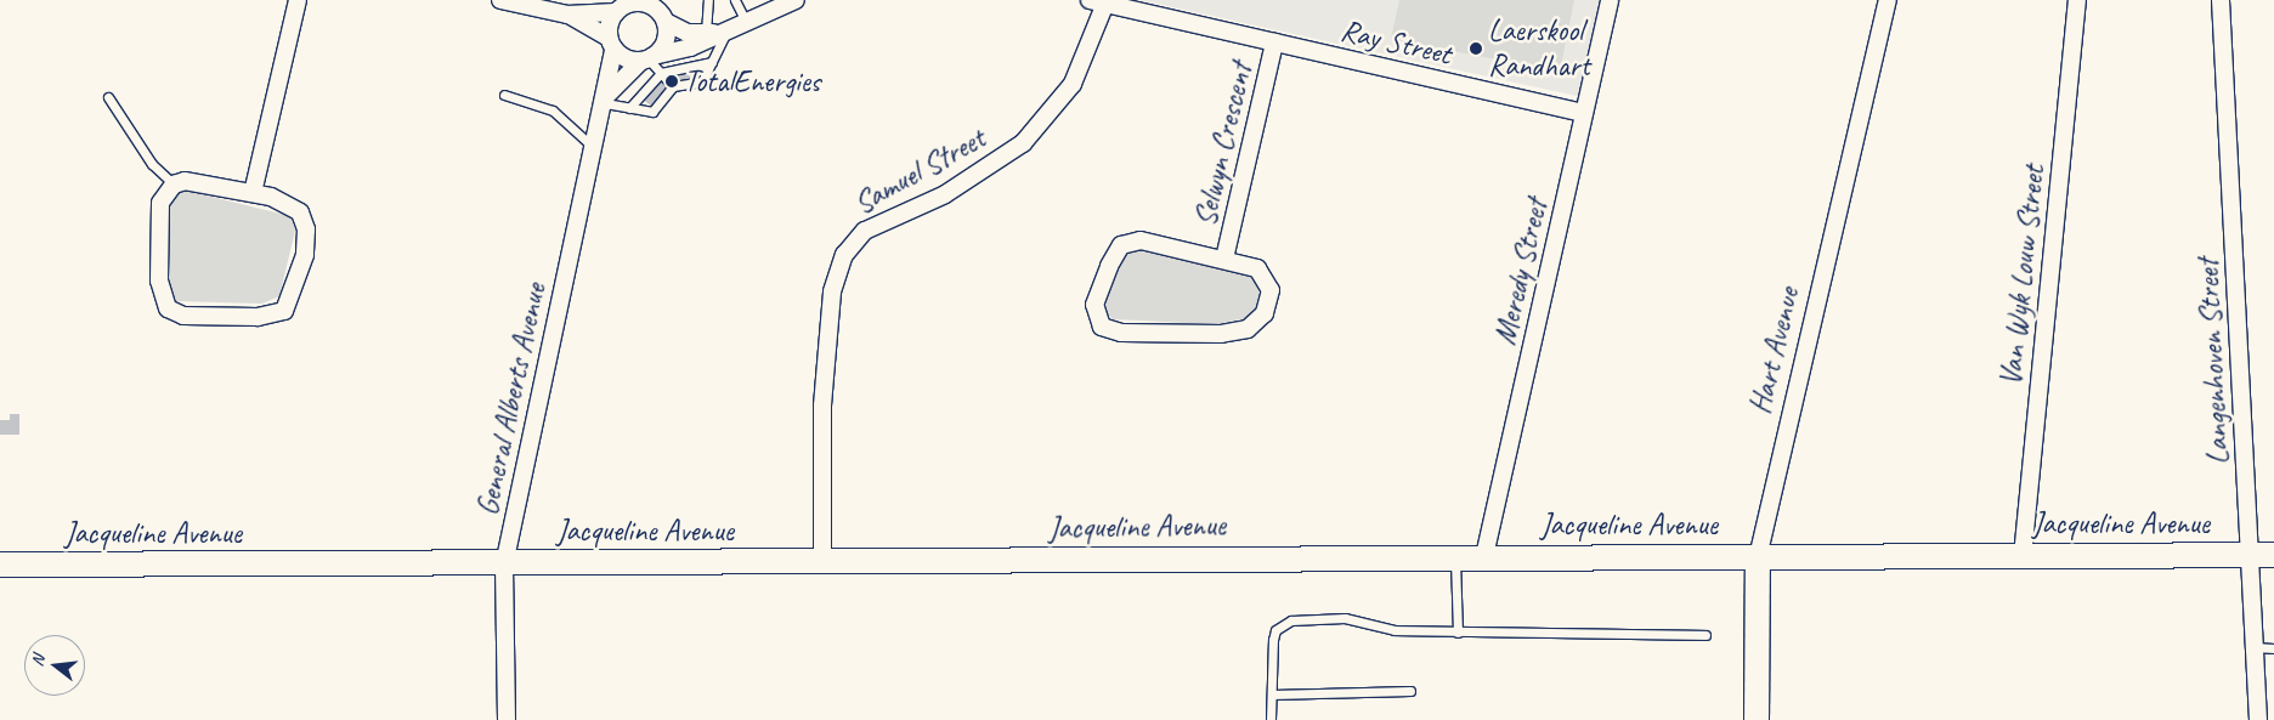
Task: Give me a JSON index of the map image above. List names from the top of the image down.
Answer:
{
  "streets": {
    "street": [
      "Ray Street",
      "Selwyn Crescent",
      "Samuel Street",
      "Meredy Street",
      "Van Wyk Louw Street",
      "Hart Avenue",
      "Langenhoven Street",
      "General Alberts Avenue",
      "Jacqueline Avenue"
    ]
  },
  "crossings": [
    ["Ray Street", "Selwyn Crescent"],
    ["Ray Street", "Samuel Street"],
    ["Ray Street", "Meredy Street"],
    ["Samuel Street", "Jacqueline Avenue"],
    ["Meredy Street", "Jacqueline Avenue"],
    ["Van Wyk Louw Street", "Jacqueline Avenue"],
    ["Hart Avenue", "Jacqueline Avenue"],
    ["Langenhoven Street", "Jacqueline Avenue"],
    ["General Alberts Avenue", "Jacqueline Avenue"]
  ],
  "places": ["Laerskool Randhart", "TotalEnergies"],
  "north": "left"
}
